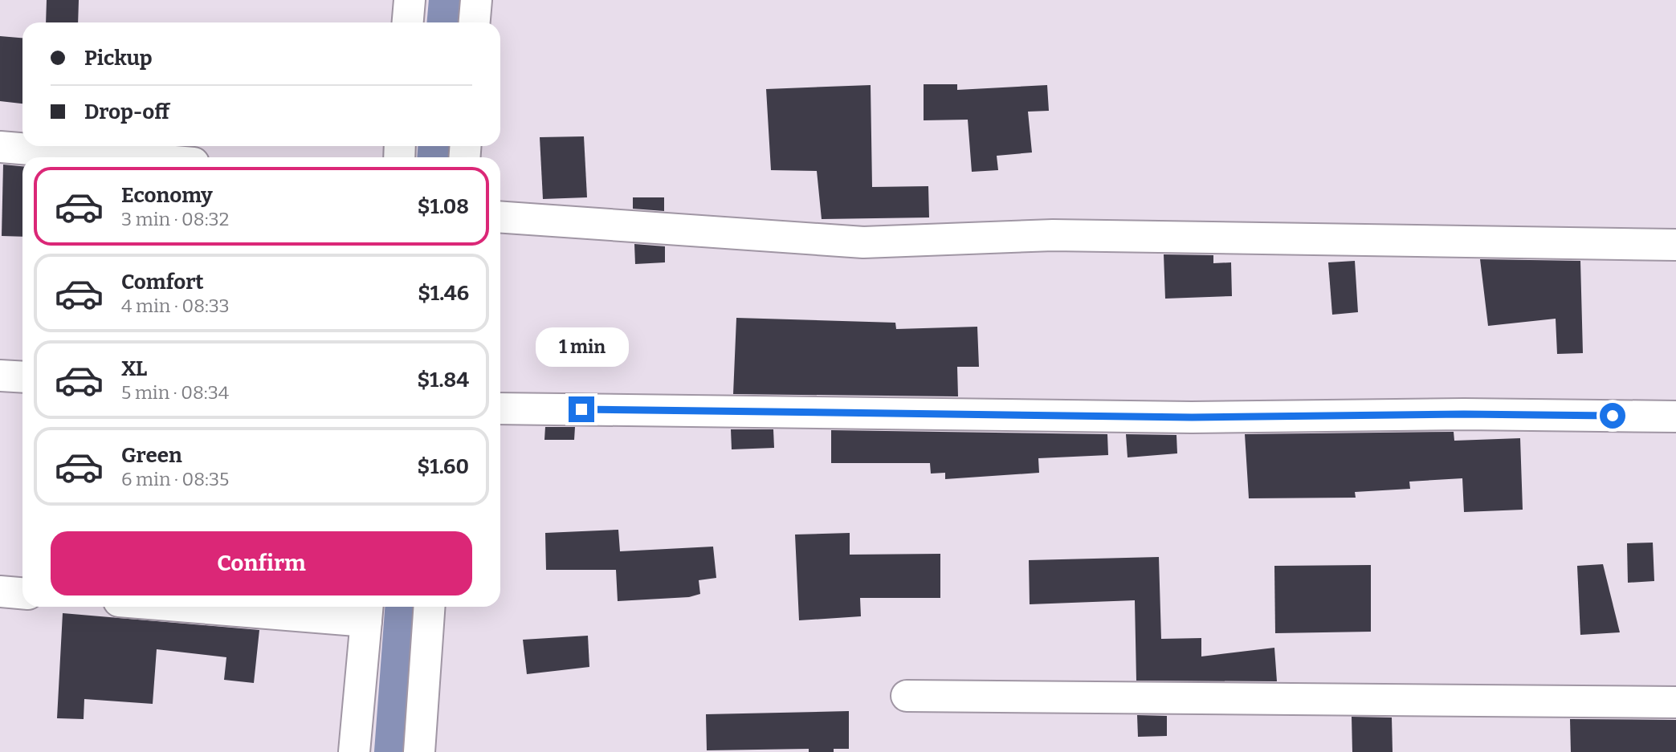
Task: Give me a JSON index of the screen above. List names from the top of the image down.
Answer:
{
  "page": {
    "banner": ["Pickup", "Drop-off"],
    "list": [
      {
        "name": "Economy",
        "note": "3 min · 08:32",
        "value": "$1.08"
      },
      {
        "name": "Comfort",
        "note": "4 min · 08:33",
        "value": "$1.46"
      },
      {
        "name": "XL",
        "note": "5 min · 08:34",
        "value": "$1.84"
      },
      {
        "name": "Green",
        "note": "6 min · 08:35",
        "value": "$1.60"
      }
    ],
    "bubble": "1 min",
    "buttons": "Confirm"
  }
}
